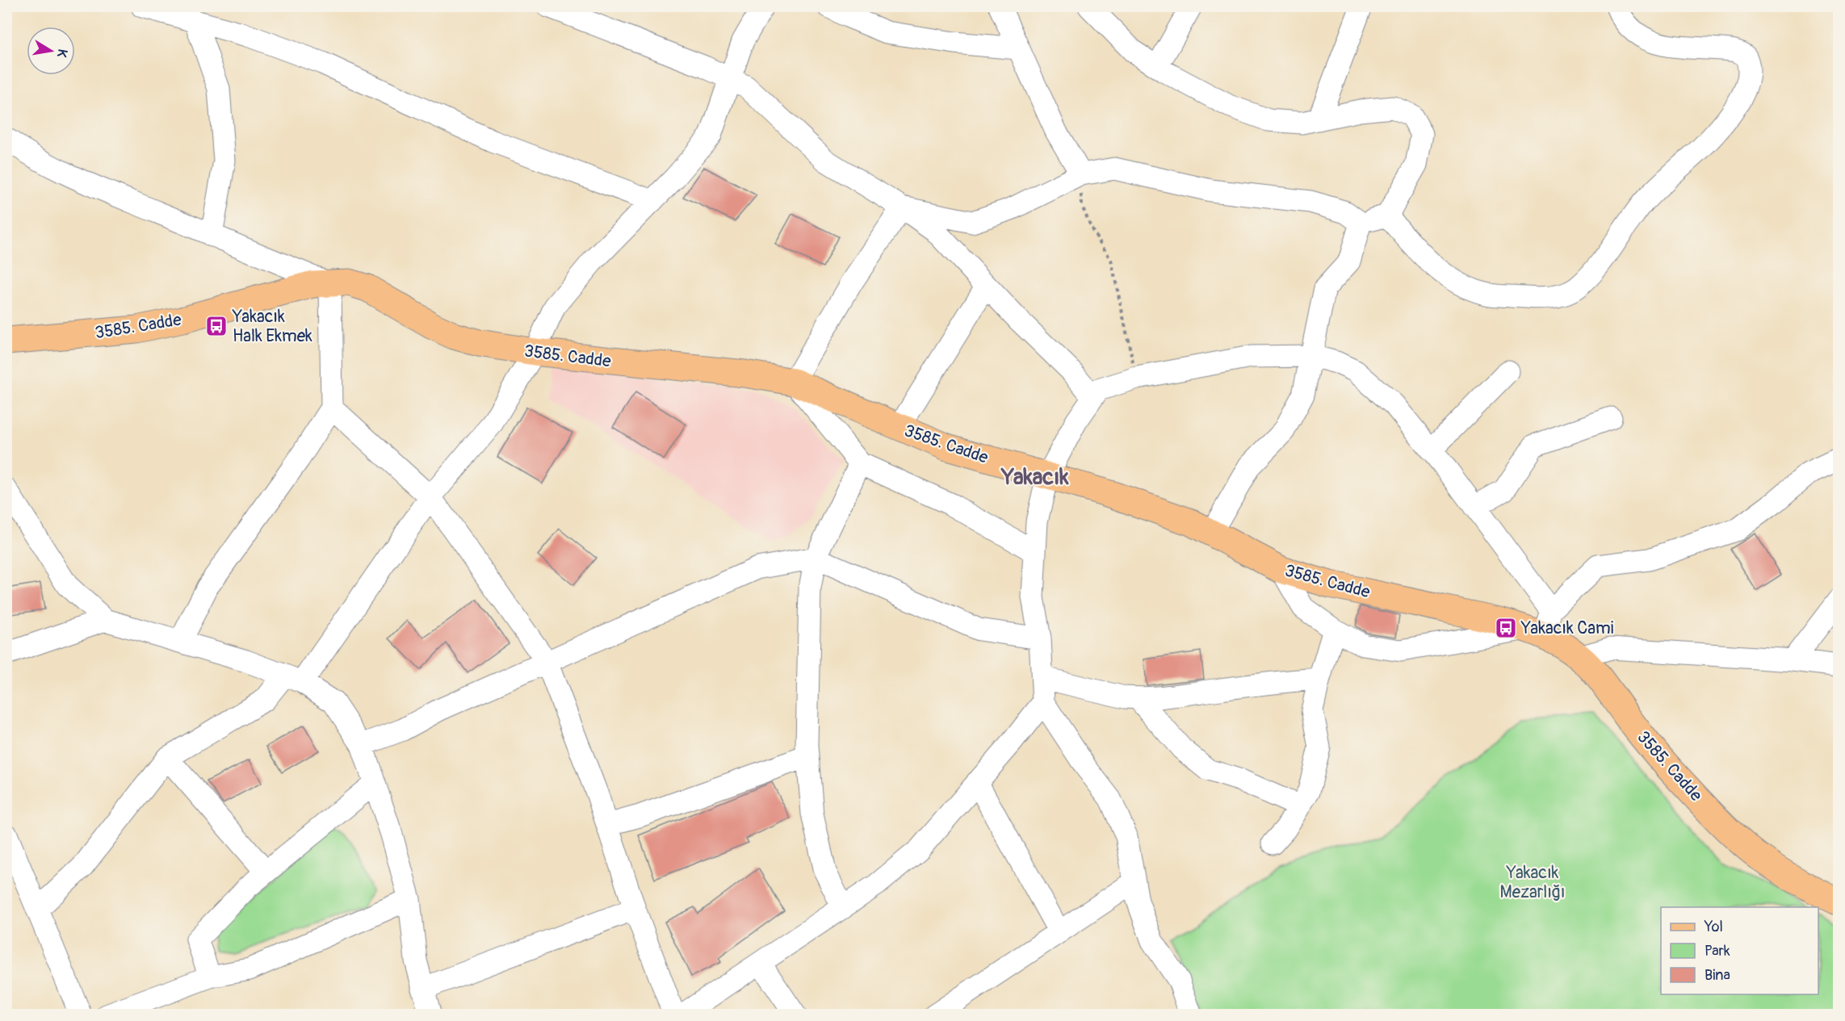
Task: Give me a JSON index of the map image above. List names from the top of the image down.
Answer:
{
  "streets": {
    "main road": ["3585. Cadde"]
  },
  "districts": ["Yakacık"],
  "parks": ["Yakacık Mezarlığı"],
  "places": {
    "bus stop": ["Yakacık Halk Ekmek", "Yakacık Cami"]
  },
  "legend": ["Yol", "Park", "Bina"],
  "north": "right"
}
